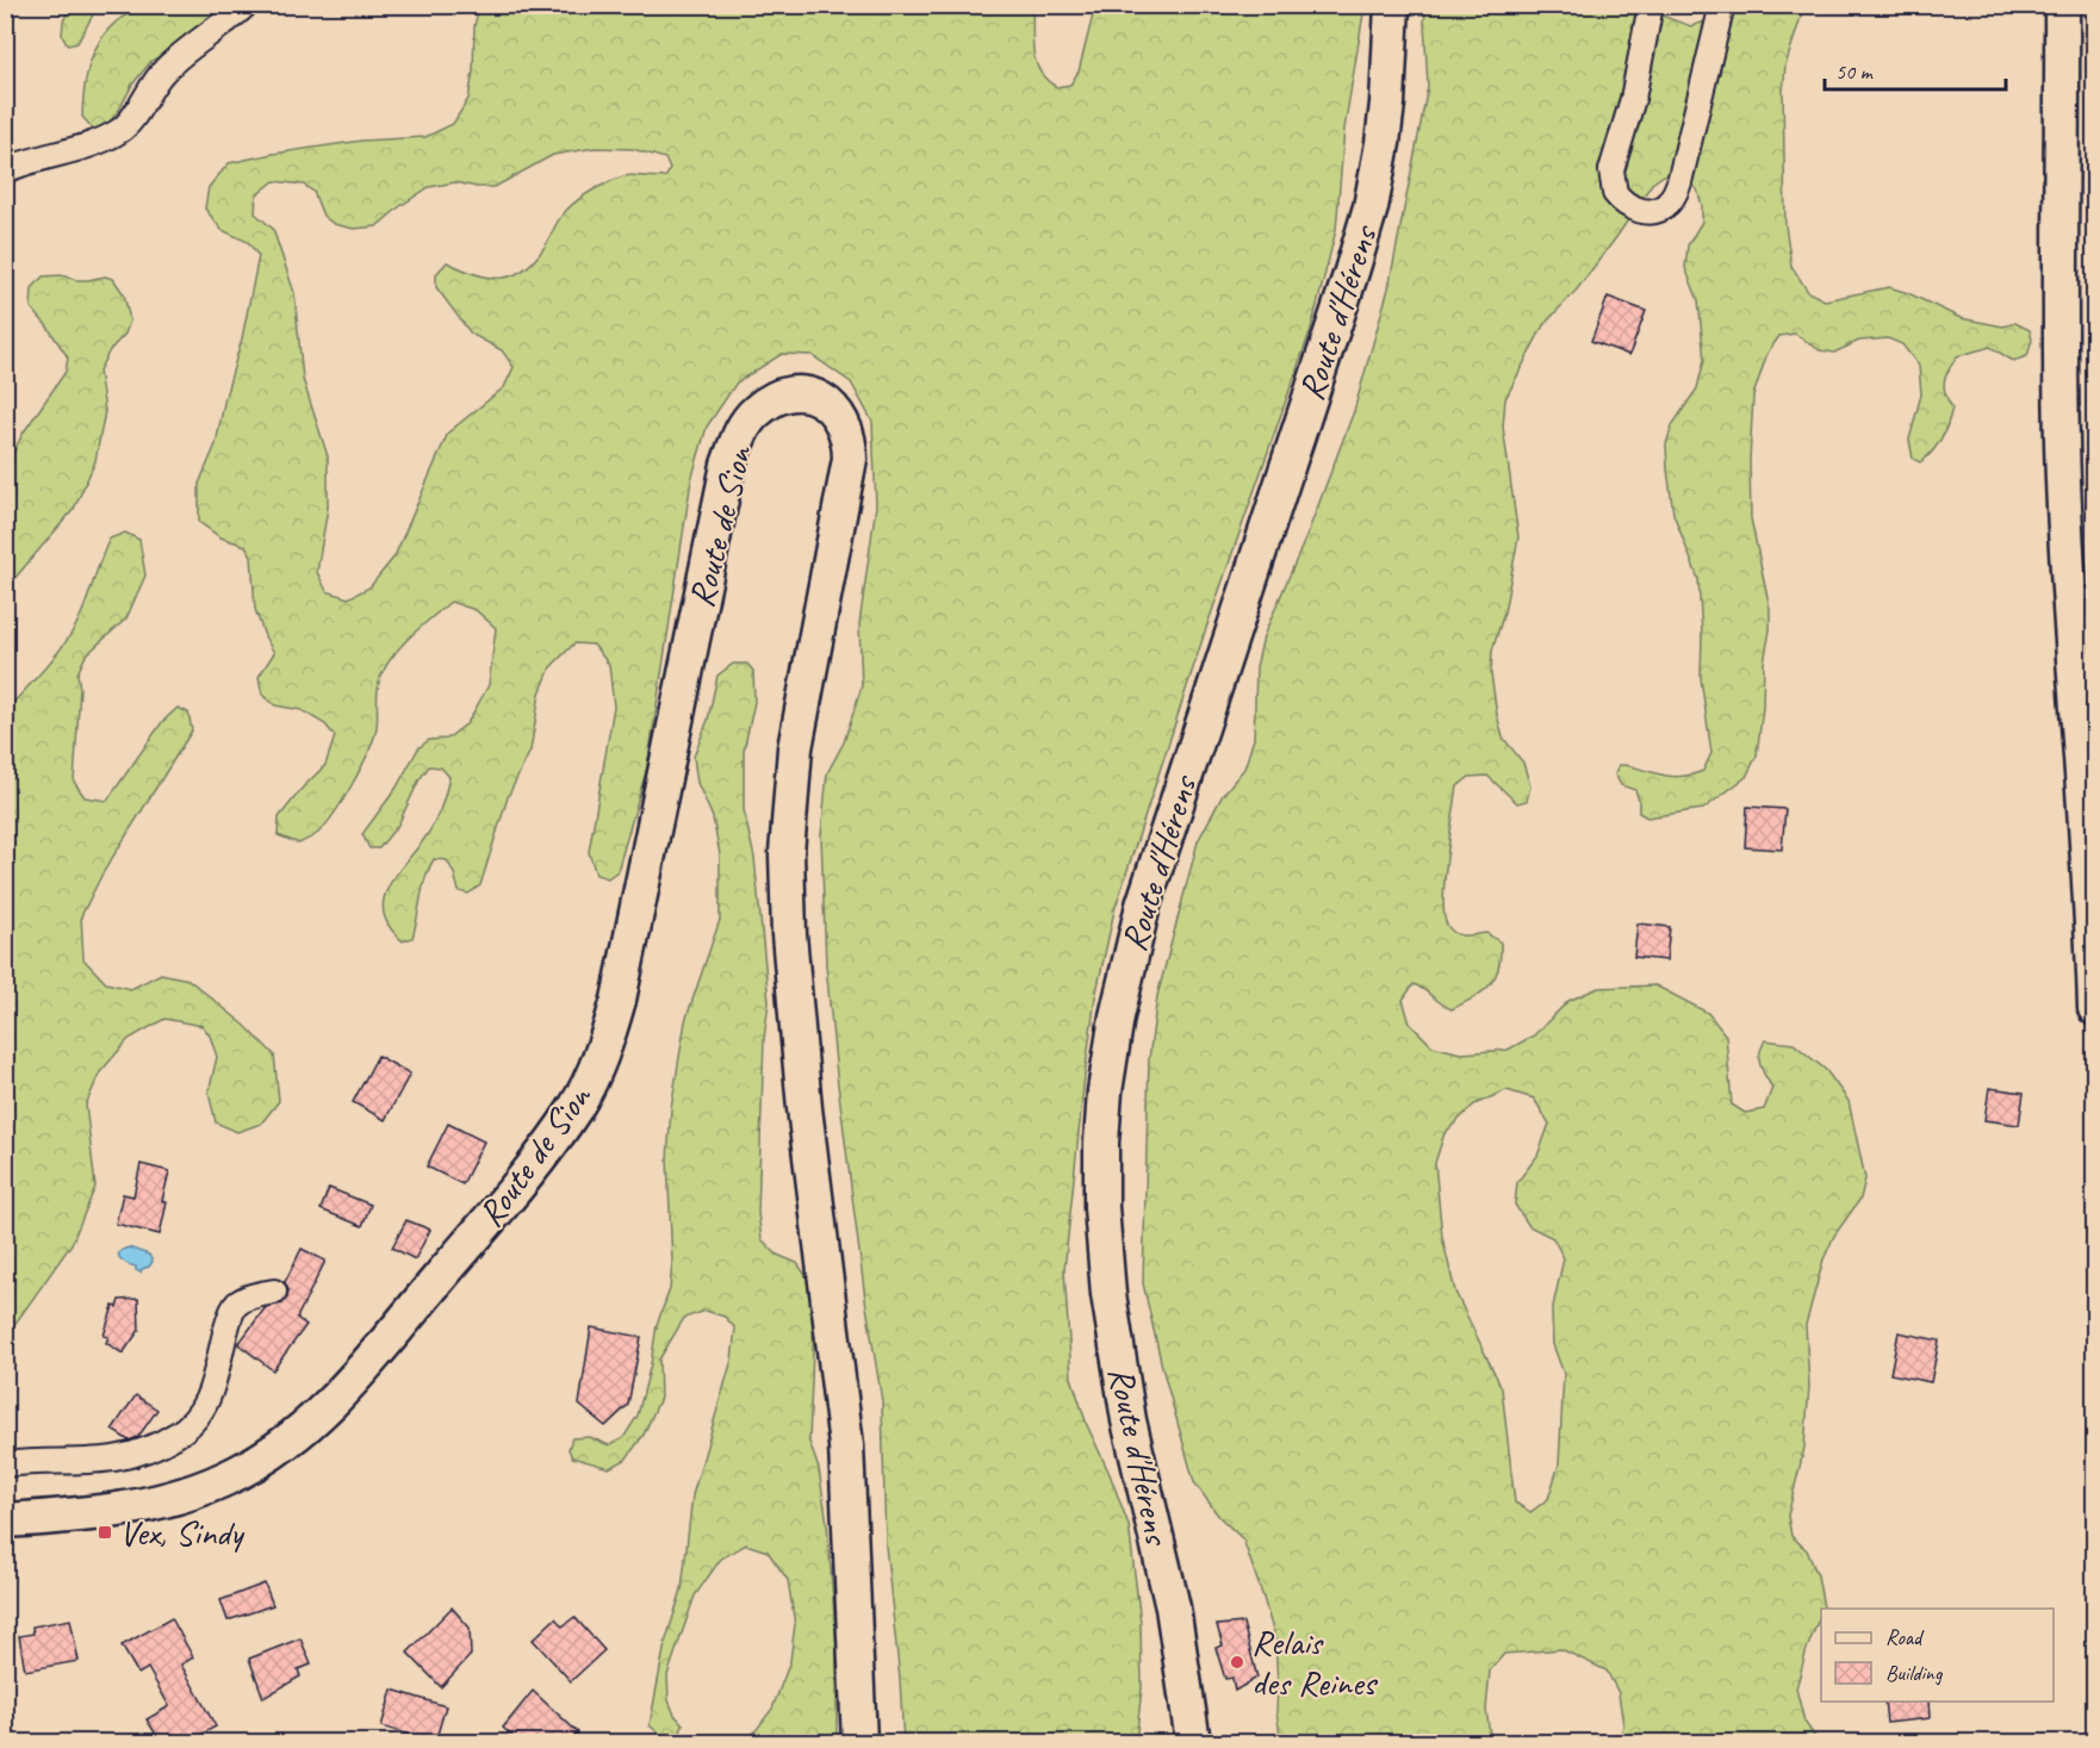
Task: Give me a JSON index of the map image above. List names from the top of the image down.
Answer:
{
  "streets": {
    "main road": ["Route d'Hérens", "Route de Sion"]
  },
  "places": {
    "transit": ["Vex, Sindy"],
    "other": ["Relais des Reines"]
  },
  "legend": ["Road", "Building"],
  "scale_bar": "50 m"
}
